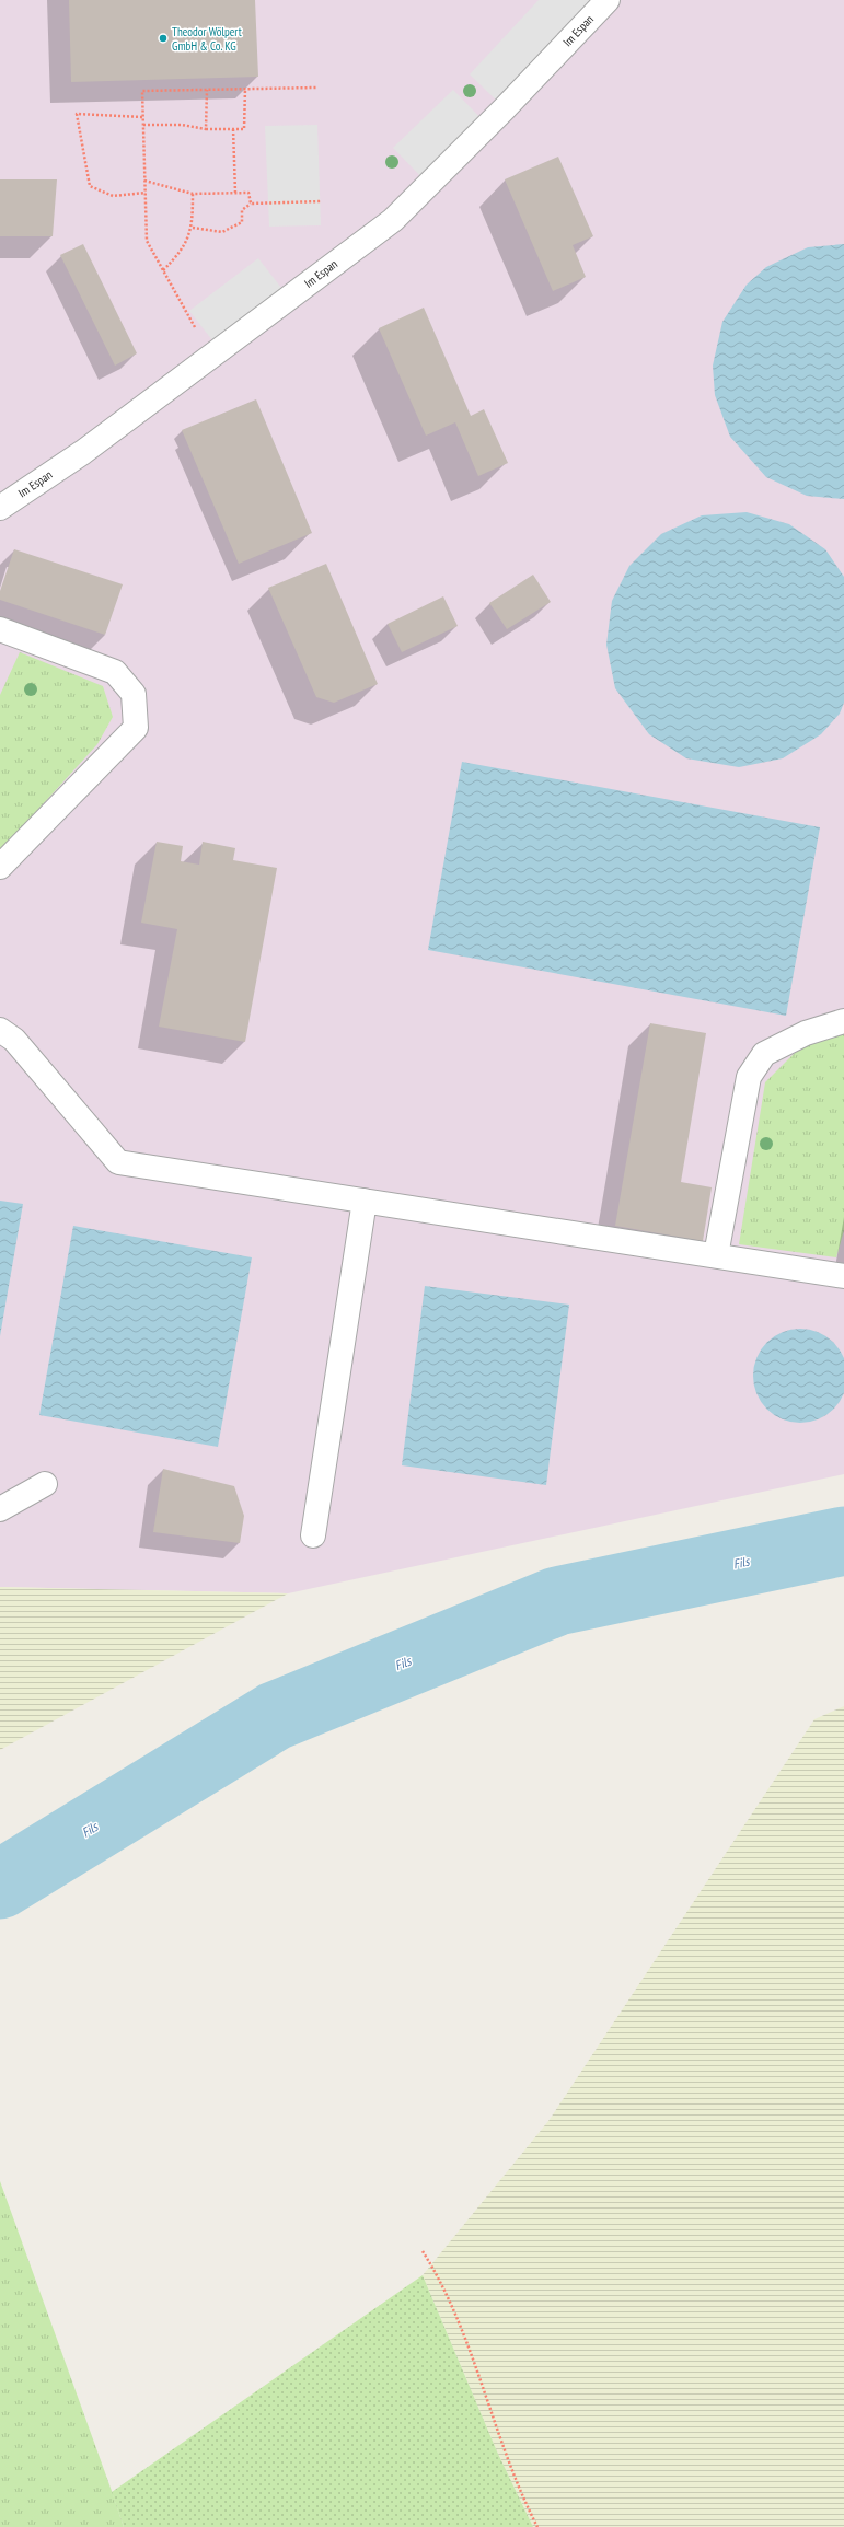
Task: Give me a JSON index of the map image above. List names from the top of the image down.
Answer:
{
  "streets": {
    "street": ["Im Espan"]
  },
  "water": ["Fils"],
  "places": ["Theodor Wölpert GmbH & Co. KG"]
}
